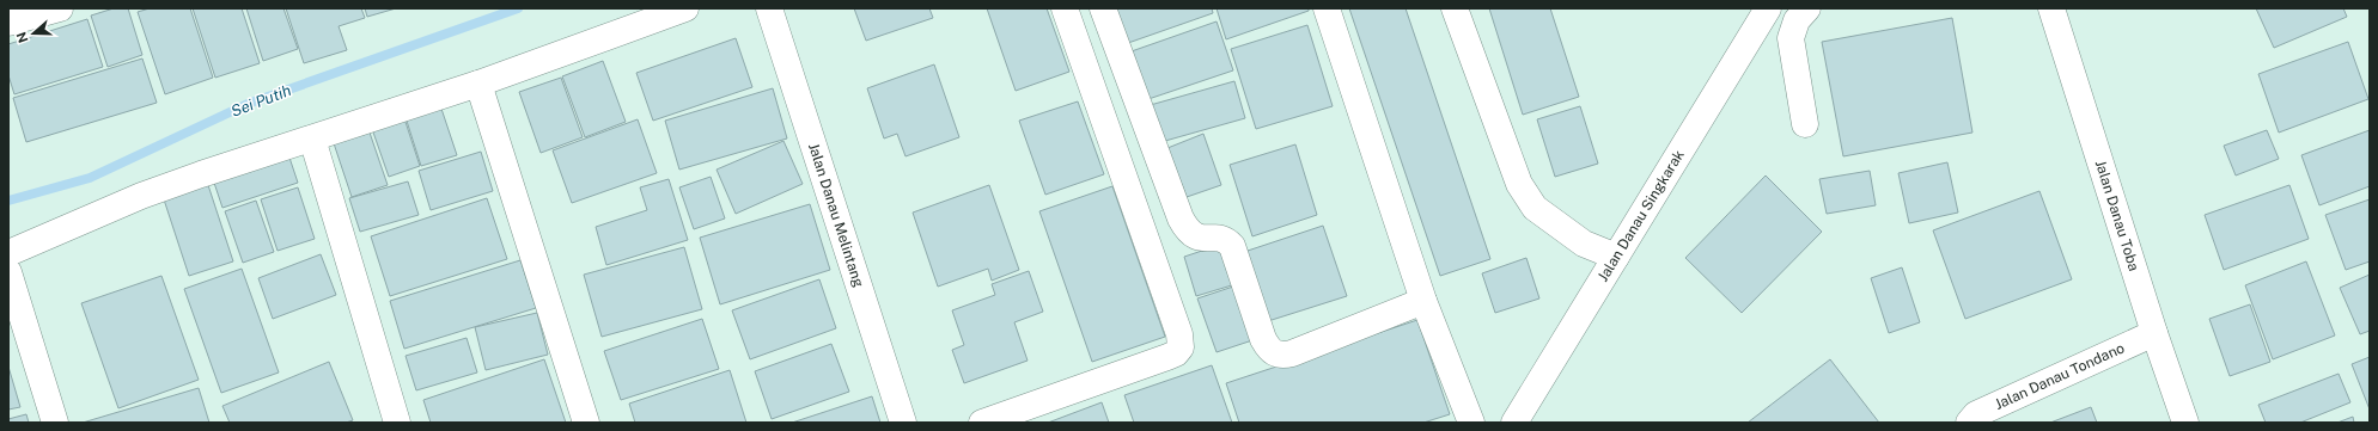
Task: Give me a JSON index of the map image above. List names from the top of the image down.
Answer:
{
  "streets": {
    "street": [
      "Jalan Danau Melintang",
      "Jalan Danau Singkarak",
      "Jalan Danau Toba",
      "Jalan Danau Tondano"
    ]
  },
  "crossings": [
    ["Jalan Danau Toba", "Jalan Danau Tondano"]
  ],
  "water": ["Sei Putih"],
  "north": "left"
}
